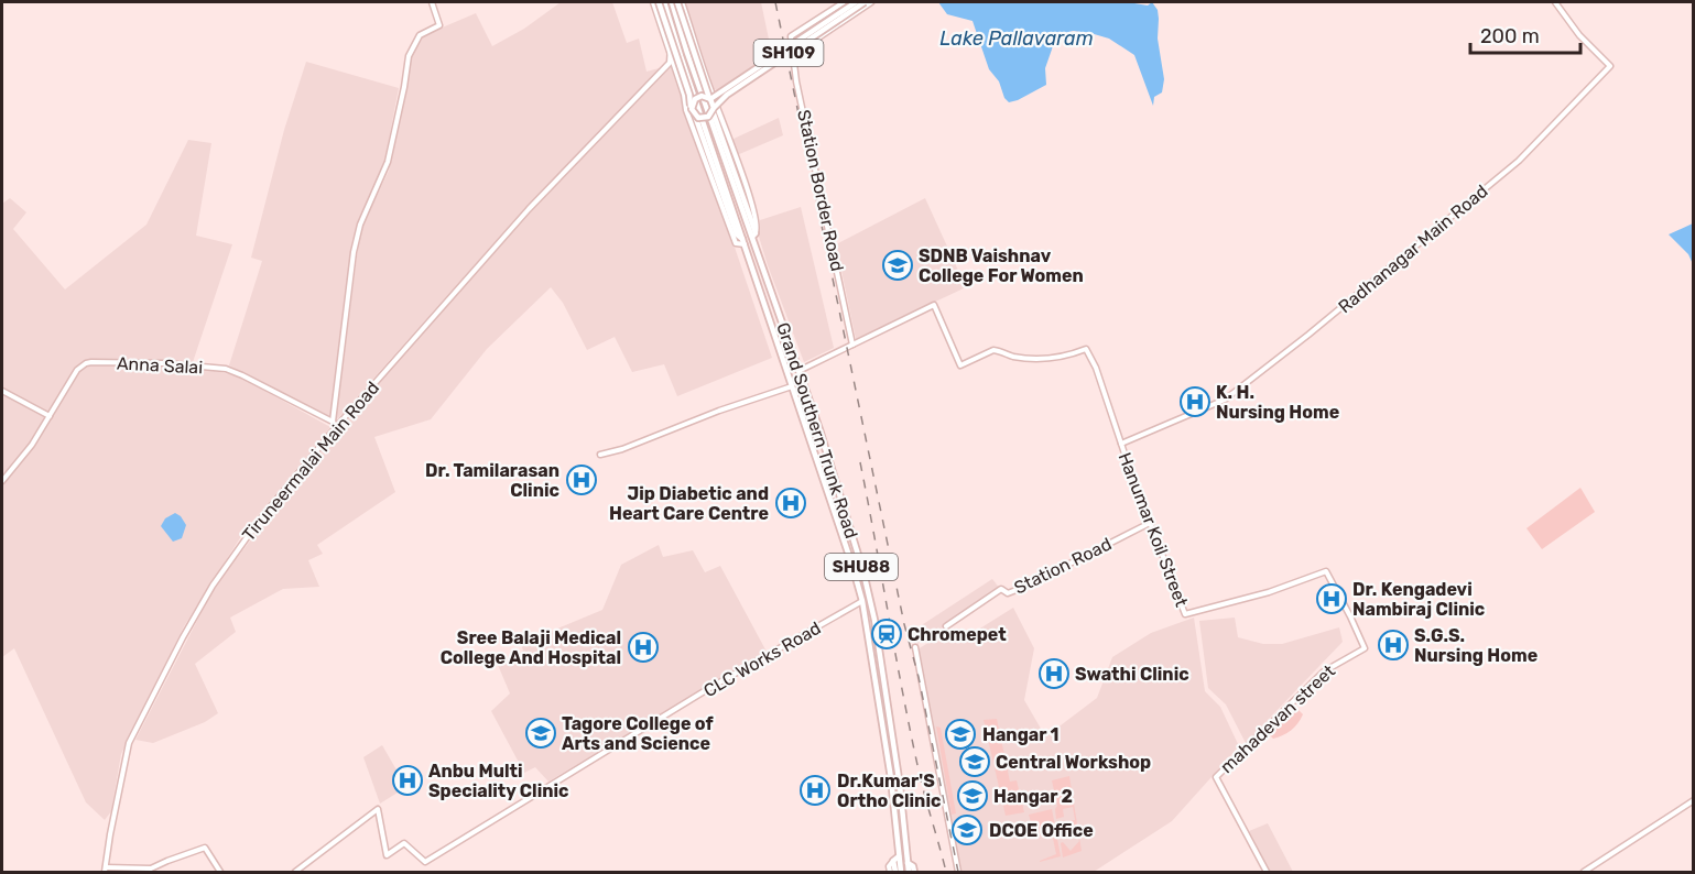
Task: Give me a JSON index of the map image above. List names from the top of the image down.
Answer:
{
  "streets": {
    "main road": ["SH109", "Grand Southern Trunk Road", "SHU88"],
    "street": [
      "Station Border Road",
      "Radhanagar Main Road",
      "Anna Salai",
      "Tiruneermalai Main Road",
      "Hanumar Koil Street",
      "Station Road",
      "CLC Works Road",
      "mahadevan street"
    ]
  },
  "crossings": [
    ["Station Border Road", "Hanumar Koil Street"],
    ["Radhanagar Main Road", "Hanumar Koil Street"],
    ["Grand Southern Trunk Road", "Tiruneermalai Main Road"],
    ["Grand Southern Trunk Road", "CLC Works Road"],
    ["Hanumar Koil Street", "Station Road"],
    ["Hanumar Koil Street", "mahadevan street"]
  ],
  "water": ["Lake Pallavaram"],
  "places": {
    "school or university": [
      "SDNB Vaishnav College For Women",
      "Tagore College of Arts and Science",
      "Hangar 1",
      "Central Workshop",
      "Hangar 2",
      "DCOE Office"
    ],
    "hospital": [
      "K. H. Nursing Home",
      "Dr. Tamilarasan Clinic",
      "Jip Diabetic and Heart Care Centre",
      "Dr. Kengadevi Nambiraj Clinic",
      "S.G.S. Nursing Home",
      "Sree Balaji Medical College And Hospital",
      "Swathi Clinic",
      "Anbu Multi Speciality Clinic",
      "Dr.Kumar'S Ortho Clinic"
    ],
    "station": ["Chromepet"]
  },
  "scale_bar": "200 m"
}
